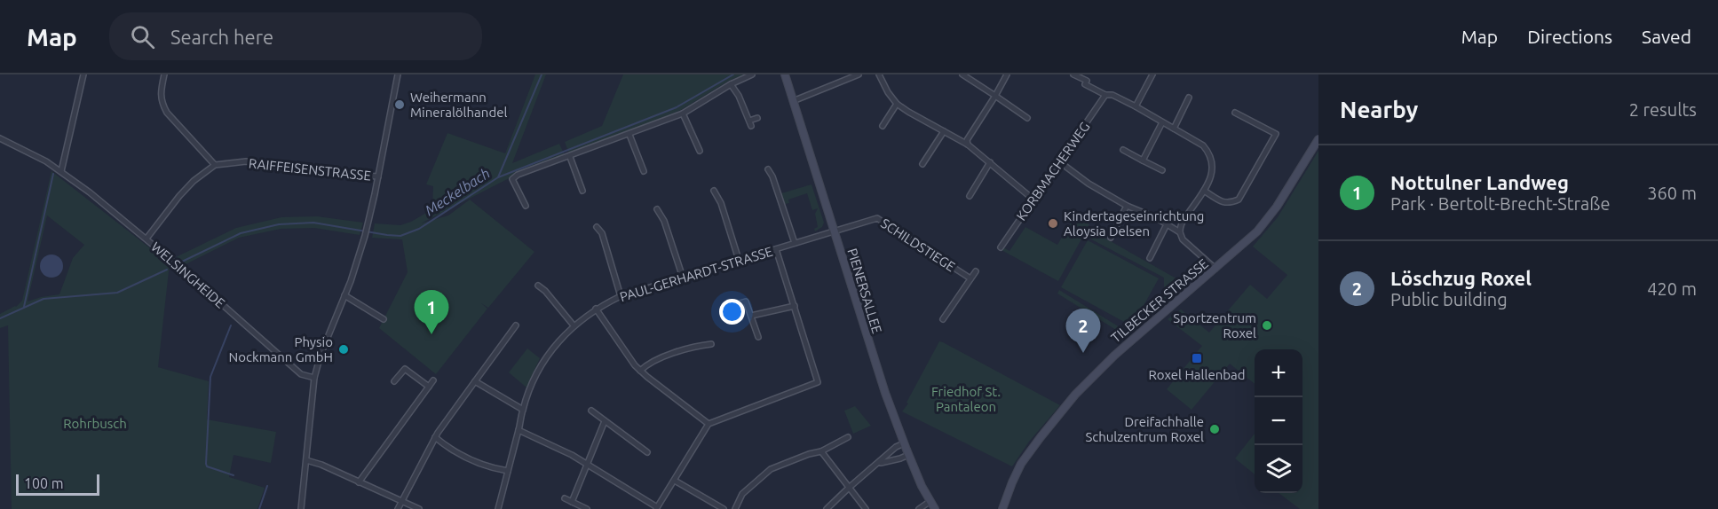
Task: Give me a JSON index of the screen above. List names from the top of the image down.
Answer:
{
  "streets": {
    "main road": ["PIENERSALLEE", "TILBECKER STRASSE"],
    "street": [
      "RAIFFEISENSTRASSE",
      "KORBMACHERWEG",
      "SCHILDSTIEGE",
      "PAUL-GERHARDT-STRASSE",
      "WELSINGHEIDE"
    ]
  },
  "crossings": [
    ["SCHILDSTIEGE", "PAUL-GERHARDT-STRASSE"],
    ["SCHILDSTIEGE", "PIENERSALLEE"],
    ["PAUL-GERHARDT-STRASSE", "PIENERSALLEE"]
  ],
  "water": ["Meckelbach"],
  "parks": ["Friedhof St. Pantaleon", "Rohrbusch"],
  "places": {
    "other": [
      "Weihermann Mineralölhandel",
      "Kindertageseinrichtung Aloysia Delsen",
      "Sportzentrum Roxel",
      "Physio Nockmann GmbH",
      "Dreifachhalle Schulzentrum Roxel"
    ],
    "transit": ["Roxel Hallenbad"]
  },
  "scale_bar": "100 m",
  "page": {
    "header": "Map",
    "search": "Search here",
    "nav": ["Map", "Directions", "Saved"],
    "heading": ["Nearby", "2 results"],
    "list": [
      {
        "mark": "1",
        "name": "Nottulner Landweg",
        "note": "Park · Bertolt-Brecht-Straße",
        "value": "360 m"
      },
      {
        "mark": "2",
        "name": "Löschzug Roxel",
        "note": "Public building",
        "value": "420 m"
      }
    ],
    "pins": ["1", "2"],
    "map_buttons": ["+", "−"],
    "scale": "100 m"
  }
}
